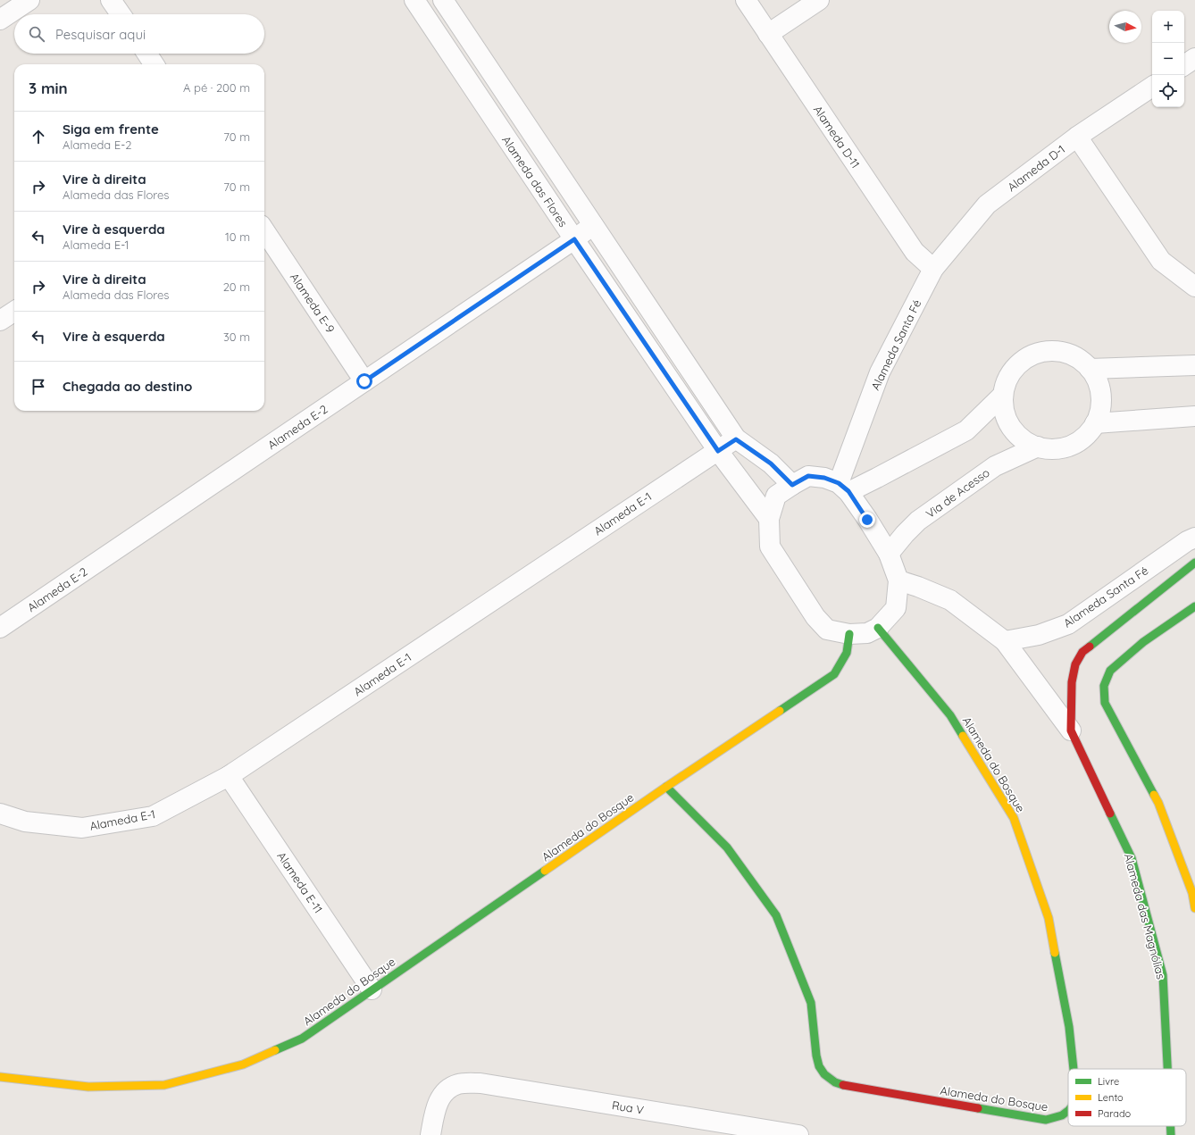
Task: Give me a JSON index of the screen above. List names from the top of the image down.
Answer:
{
  "streets": {
    "street": [
      "Alameda D-11",
      "Alameda D-1",
      "Alameda das Flores",
      "Alameda E-9",
      "Alameda Santa Fé",
      "Alameda E-2",
      "Via de Acesso",
      "Alameda E-1",
      "Alameda do Bosque",
      "Alameda E-11",
      "Alameda das Magnólias",
      "Rua V"
    ]
  },
  "crossings": [
    ["Alameda D-11", "Alameda D-1"],
    ["Alameda D-11", "Alameda Santa Fé"],
    ["Alameda D-1", "Alameda Santa Fé"],
    ["Alameda das Flores", "Alameda E-2"],
    ["Alameda das Flores", "Alameda E-1"],
    ["Alameda E-9", "Alameda E-2"],
    ["Alameda Santa Fé", "Alameda das Magnólias"],
    ["Alameda E-1", "Alameda E-11"],
    ["Alameda do Bosque", "Alameda E-11"]
  ],
  "legend": ["Livre", "Lento", "Parado"],
  "north": "right",
  "page": {
    "map_buttons": ["+", "−"],
    "search": "Pesquisar aqui",
    "heading": ["3 min", "A pé · 200 m"],
    "list": [
      ["Siga em frente", "Alameda E-2", "70 m"],
      ["Vire à direita", "Alameda das Flores", "70 m"],
      ["Vire à esquerda", "Alameda E-1", "10 m"],
      ["Vire à direita", "Alameda das Flores", "20 m"],
      ["Vire à esquerda", "30 m"],
      "Chegada ao destino"
    ]
  }
}
